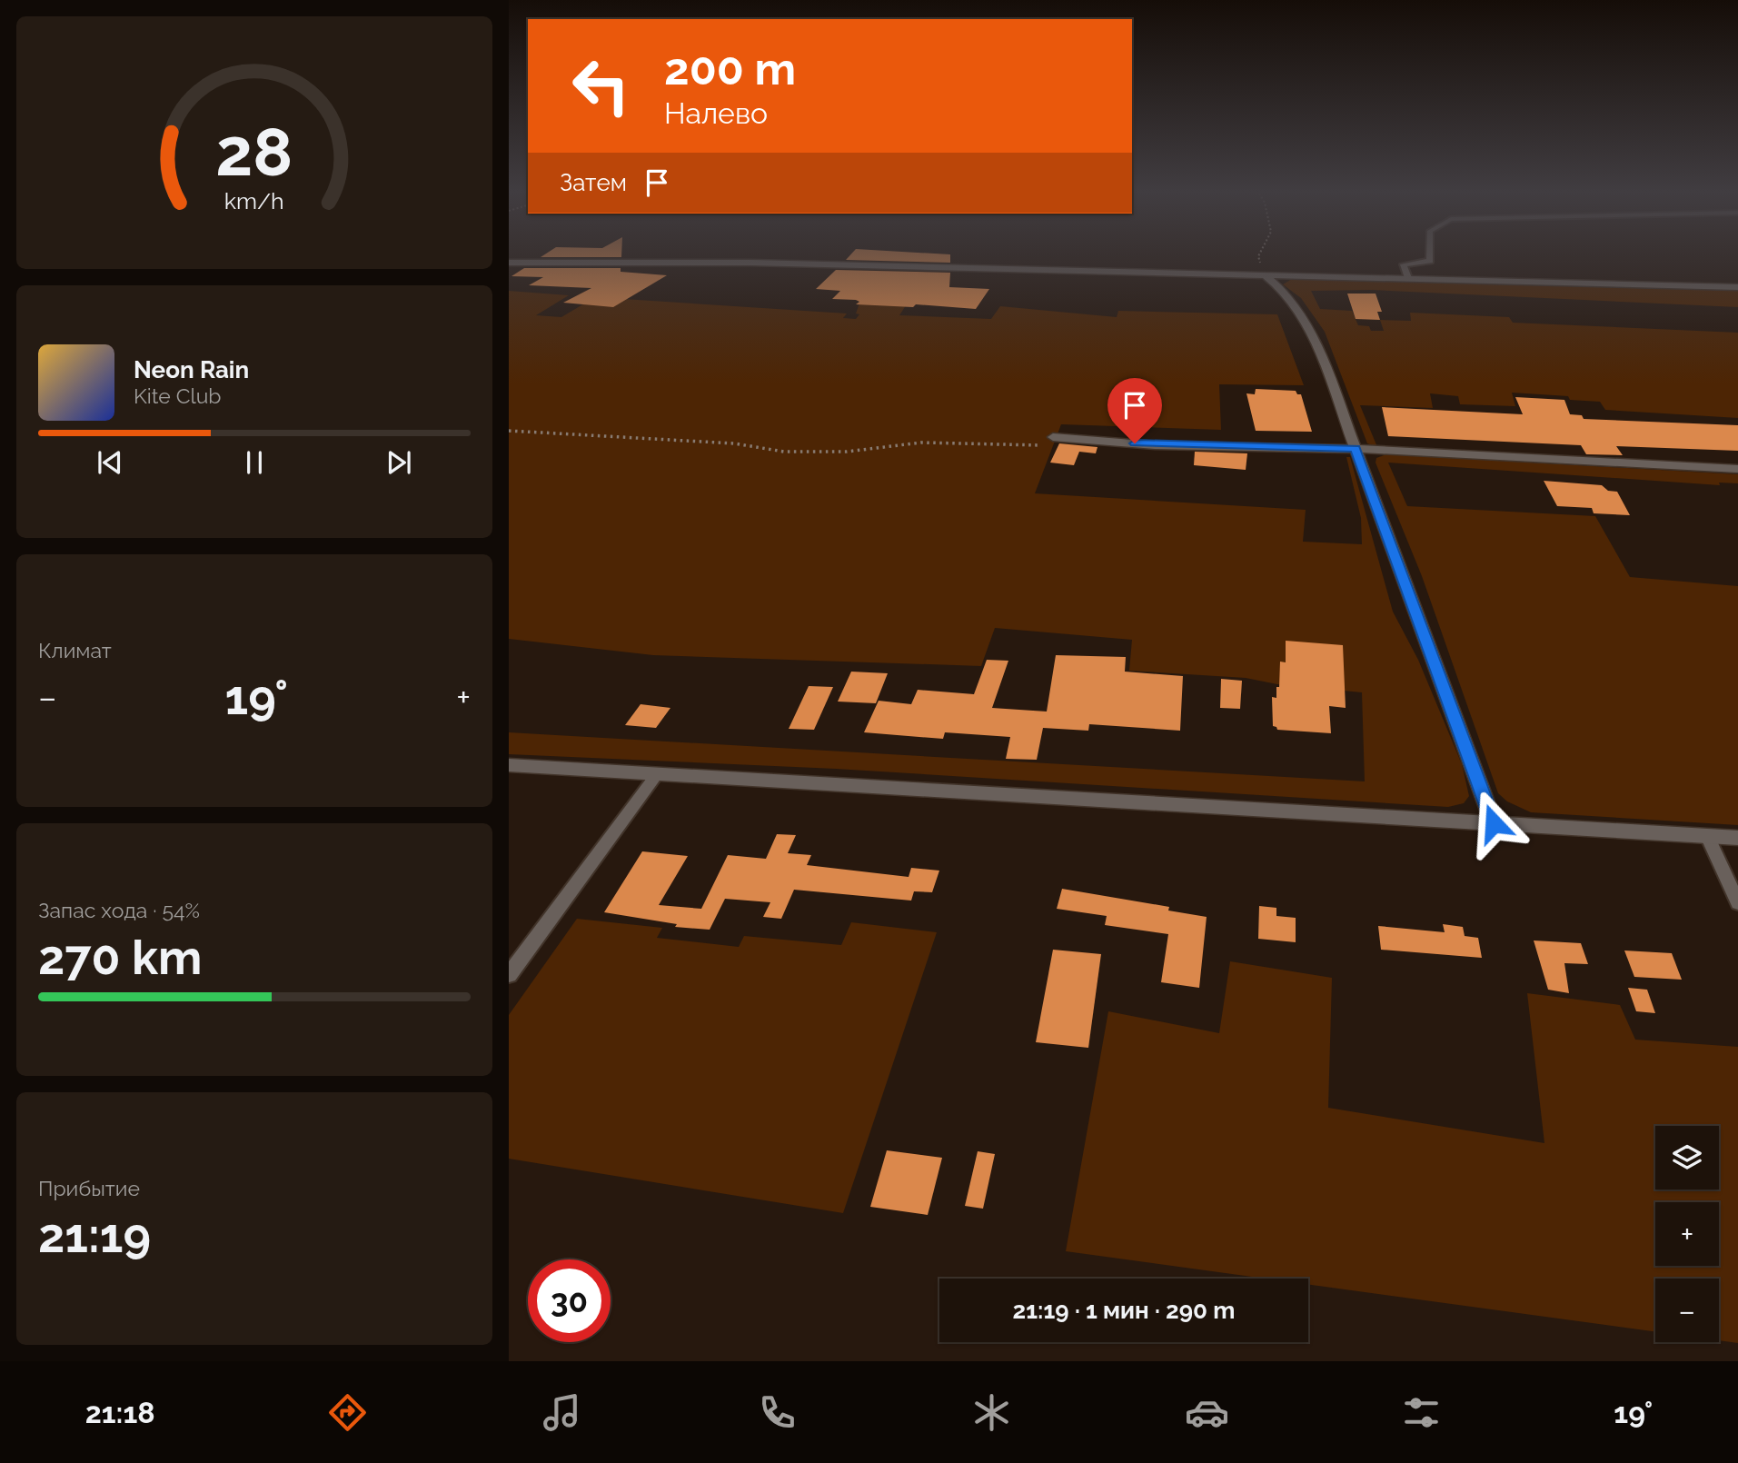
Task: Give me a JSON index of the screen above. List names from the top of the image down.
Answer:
{
  "page": {
    "turn": ["200 m", "Налево"],
    "then": "Затем",
    "song": ["Neon Rain", "Kite Club"],
    "tile": [
      "Климат",
      ["Запас хода · 54%", "270 km"],
      ["Прибытие", "21:19"]
    ],
    "heat": ["−", "19°", "+"],
    "map_buttons": ["+", "−"],
    "limit": "30",
    "trip": "21:19 · 1 мин · 290 m",
    "tabs": ["21:18", "19°"],
    "gauge": ["28", "km/h"]
  }
}
